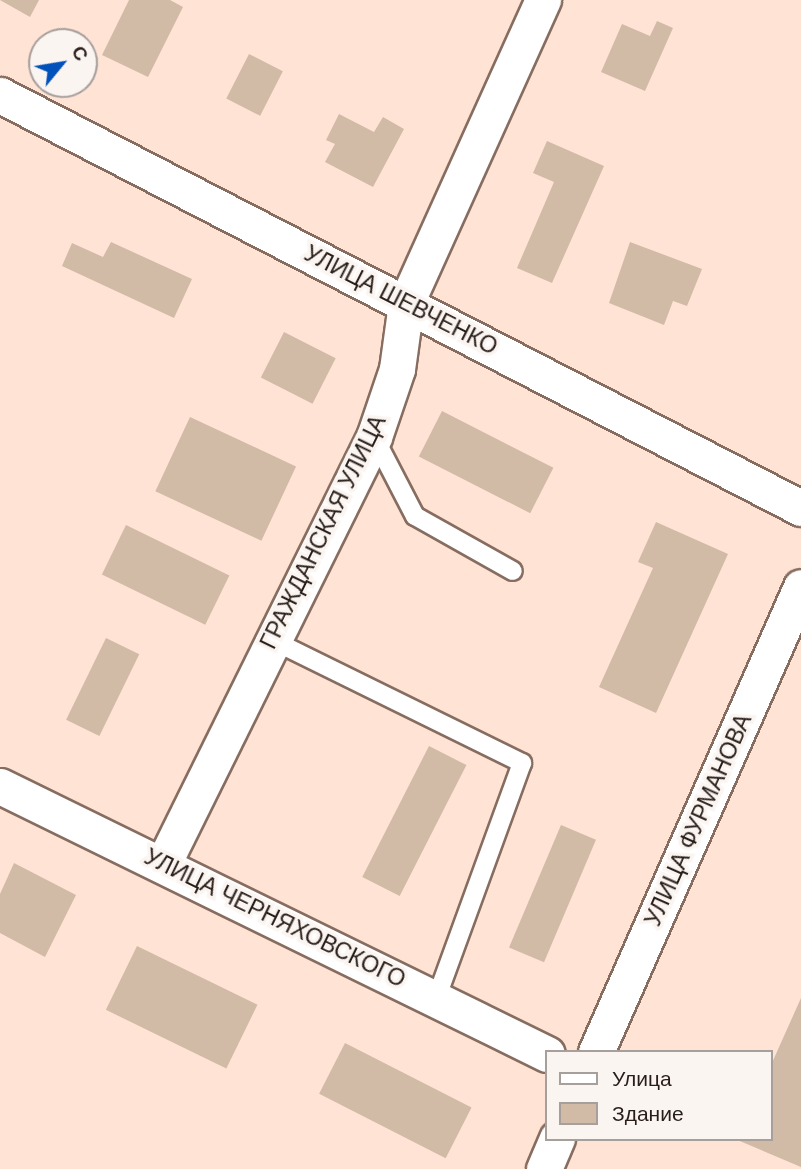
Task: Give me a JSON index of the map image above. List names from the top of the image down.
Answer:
{
  "streets": {
    "street": [
      "УЛИЦА ШЕВЧЕНКО",
      "ГРАЖДАНСКАЯ УЛИЦА",
      "УЛИЦА ФУРМАНОВА",
      "УЛИЦА ЧЕРНЯХОВСКОГО"
    ]
  },
  "crossings": [
    ["УЛИЦА ШЕВЧЕНКО", "ГРАЖДАНСКАЯ УЛИЦА"],
    ["ГРАЖДАНСКАЯ УЛИЦА", "УЛИЦА ЧЕРНЯХОВСКОГО"]
  ],
  "legend": ["Улица", "Здание"],
  "north": "top right"
}
